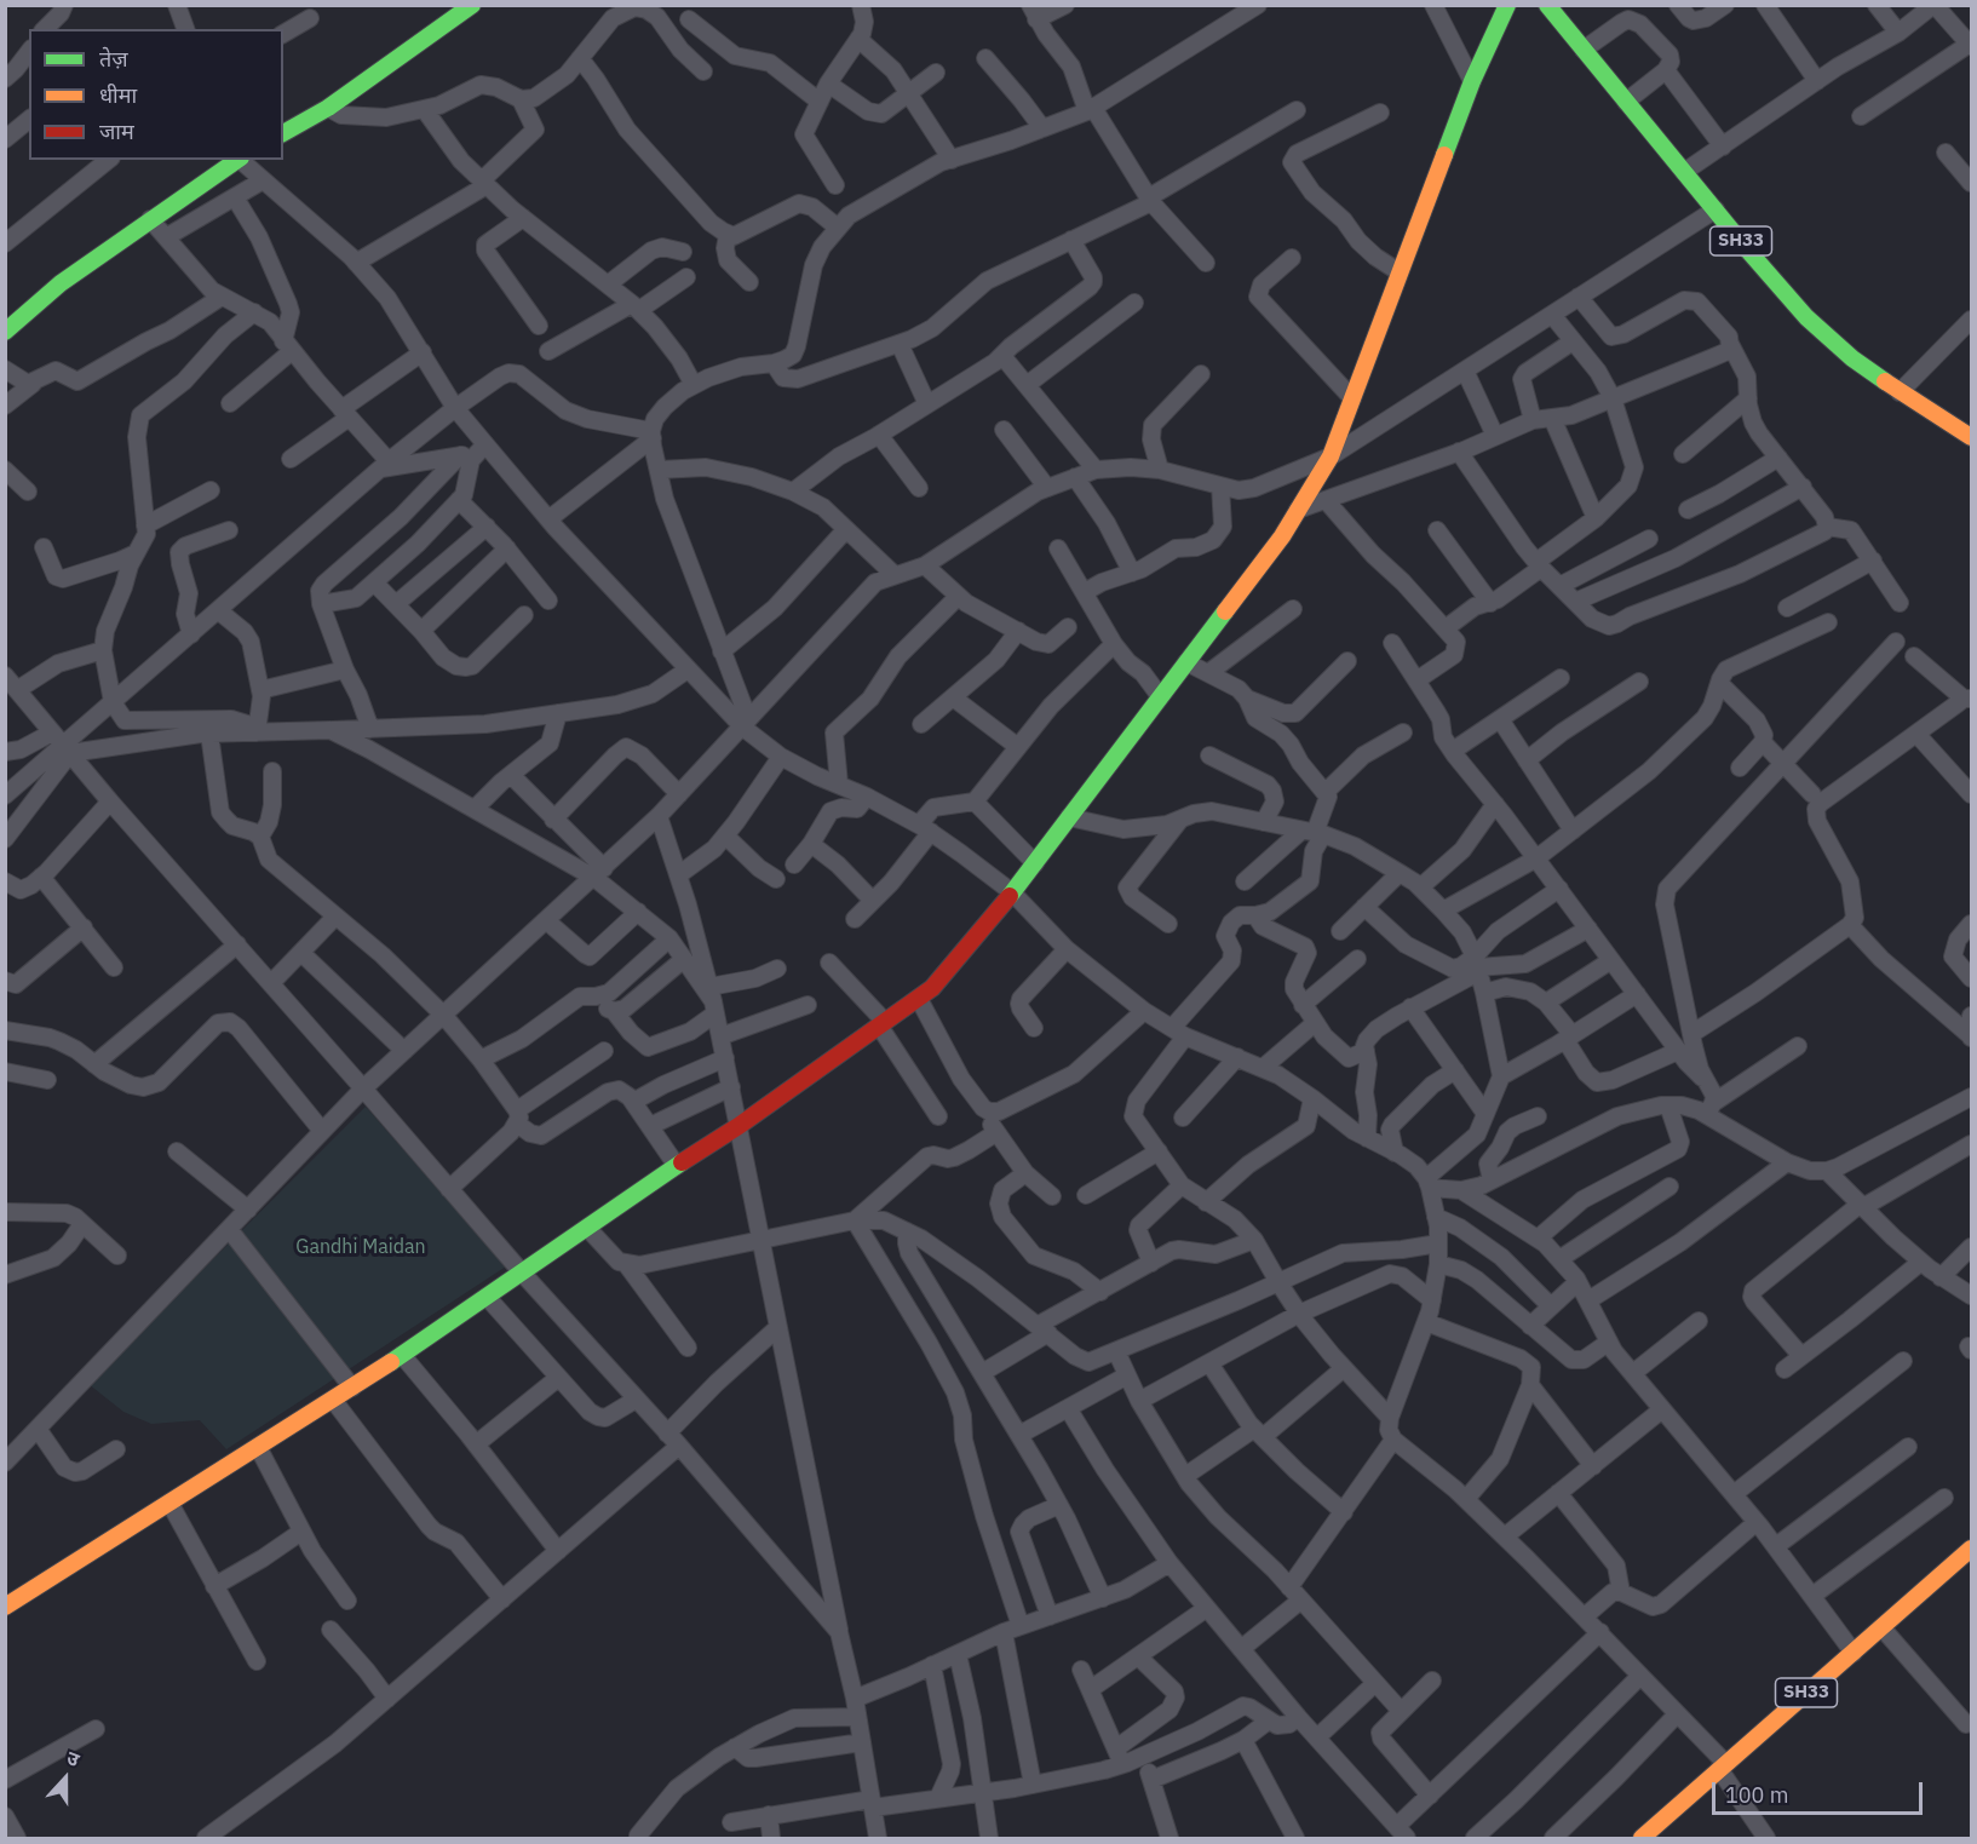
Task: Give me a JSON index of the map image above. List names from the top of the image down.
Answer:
{
  "streets": {
    "street": ["SH33"]
  },
  "parks": ["Gandhi Maidan"],
  "legend": ["तेज़", "धीमा", "जाम"],
  "scale_bar": "100 m",
  "north": "top"
}
